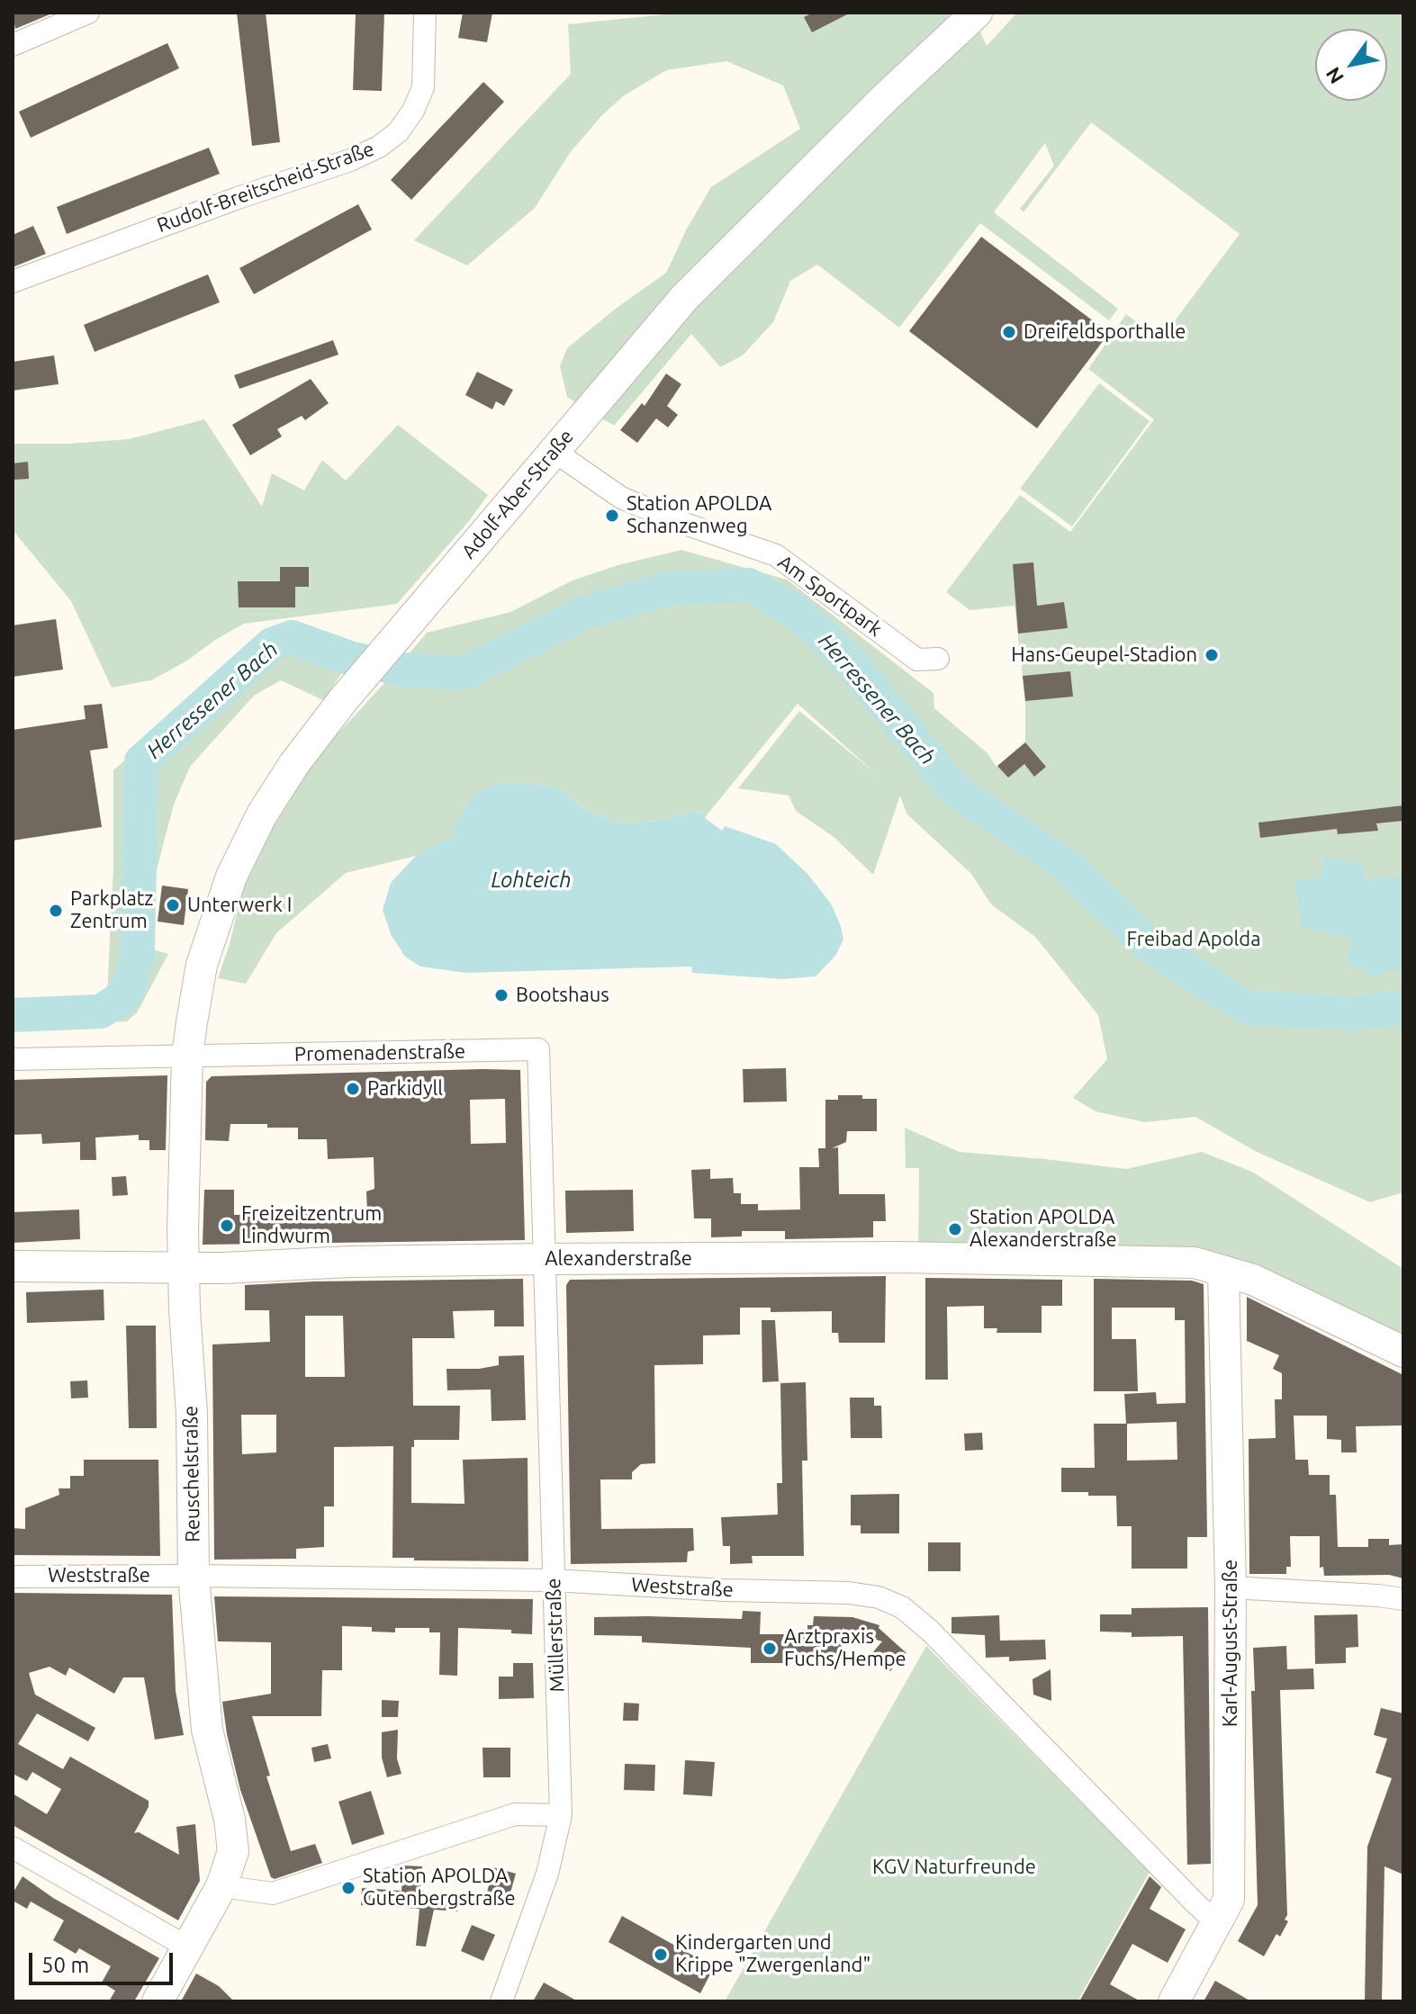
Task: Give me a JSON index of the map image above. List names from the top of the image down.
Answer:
{
  "streets": {
    "street": [
      "Rudolf-Breitscheid-Straße",
      "Adolf-Aber-Straße",
      "Am Sportpark",
      "Promenadenstraße",
      "Alexanderstraße",
      "Reuschelstraße",
      "Weststraße",
      "Müllerstraße",
      "Karl-August-Straße"
    ]
  },
  "crossings": [
    ["Adolf-Aber-Straße", "Am Sportpark"],
    ["Adolf-Aber-Straße", "Promenadenstraße"],
    ["Adolf-Aber-Straße", "Reuschelstraße"],
    ["Promenadenstraße", "Alexanderstraße"],
    ["Promenadenstraße", "Reuschelstraße"],
    ["Promenadenstraße", "Müllerstraße"],
    ["Alexanderstraße", "Reuschelstraße"],
    ["Alexanderstraße", "Müllerstraße"],
    ["Alexanderstraße", "Karl-August-Straße"],
    ["Reuschelstraße", "Weststraße"],
    ["Weststraße", "Müllerstraße"],
    ["Weststraße", "Karl-August-Straße"]
  ],
  "water": ["Herressener Bach", "Lohteich"],
  "parks": ["Freibad Apolda", "KGV Naturfreunde"],
  "places": [
    "Dreifeldsporthalle",
    "Station APOLDA Schanzenweg",
    "Hans-Geupel-Stadion",
    "Unterwerk I",
    "Parkplatz Zentrum",
    "Bootshaus",
    "Parkidyll",
    "Freizeitzentrum Lindwurm",
    "Station APOLDA Alexanderstraße",
    "Arztpraxis Fuchs/Hempe",
    "Station APOLDA Gutenbergstraße",
    "Kindergarten und Krippe \"Zwergenland\""
  ],
  "scale_bar": "50 m",
  "north": "bottom left"
}
